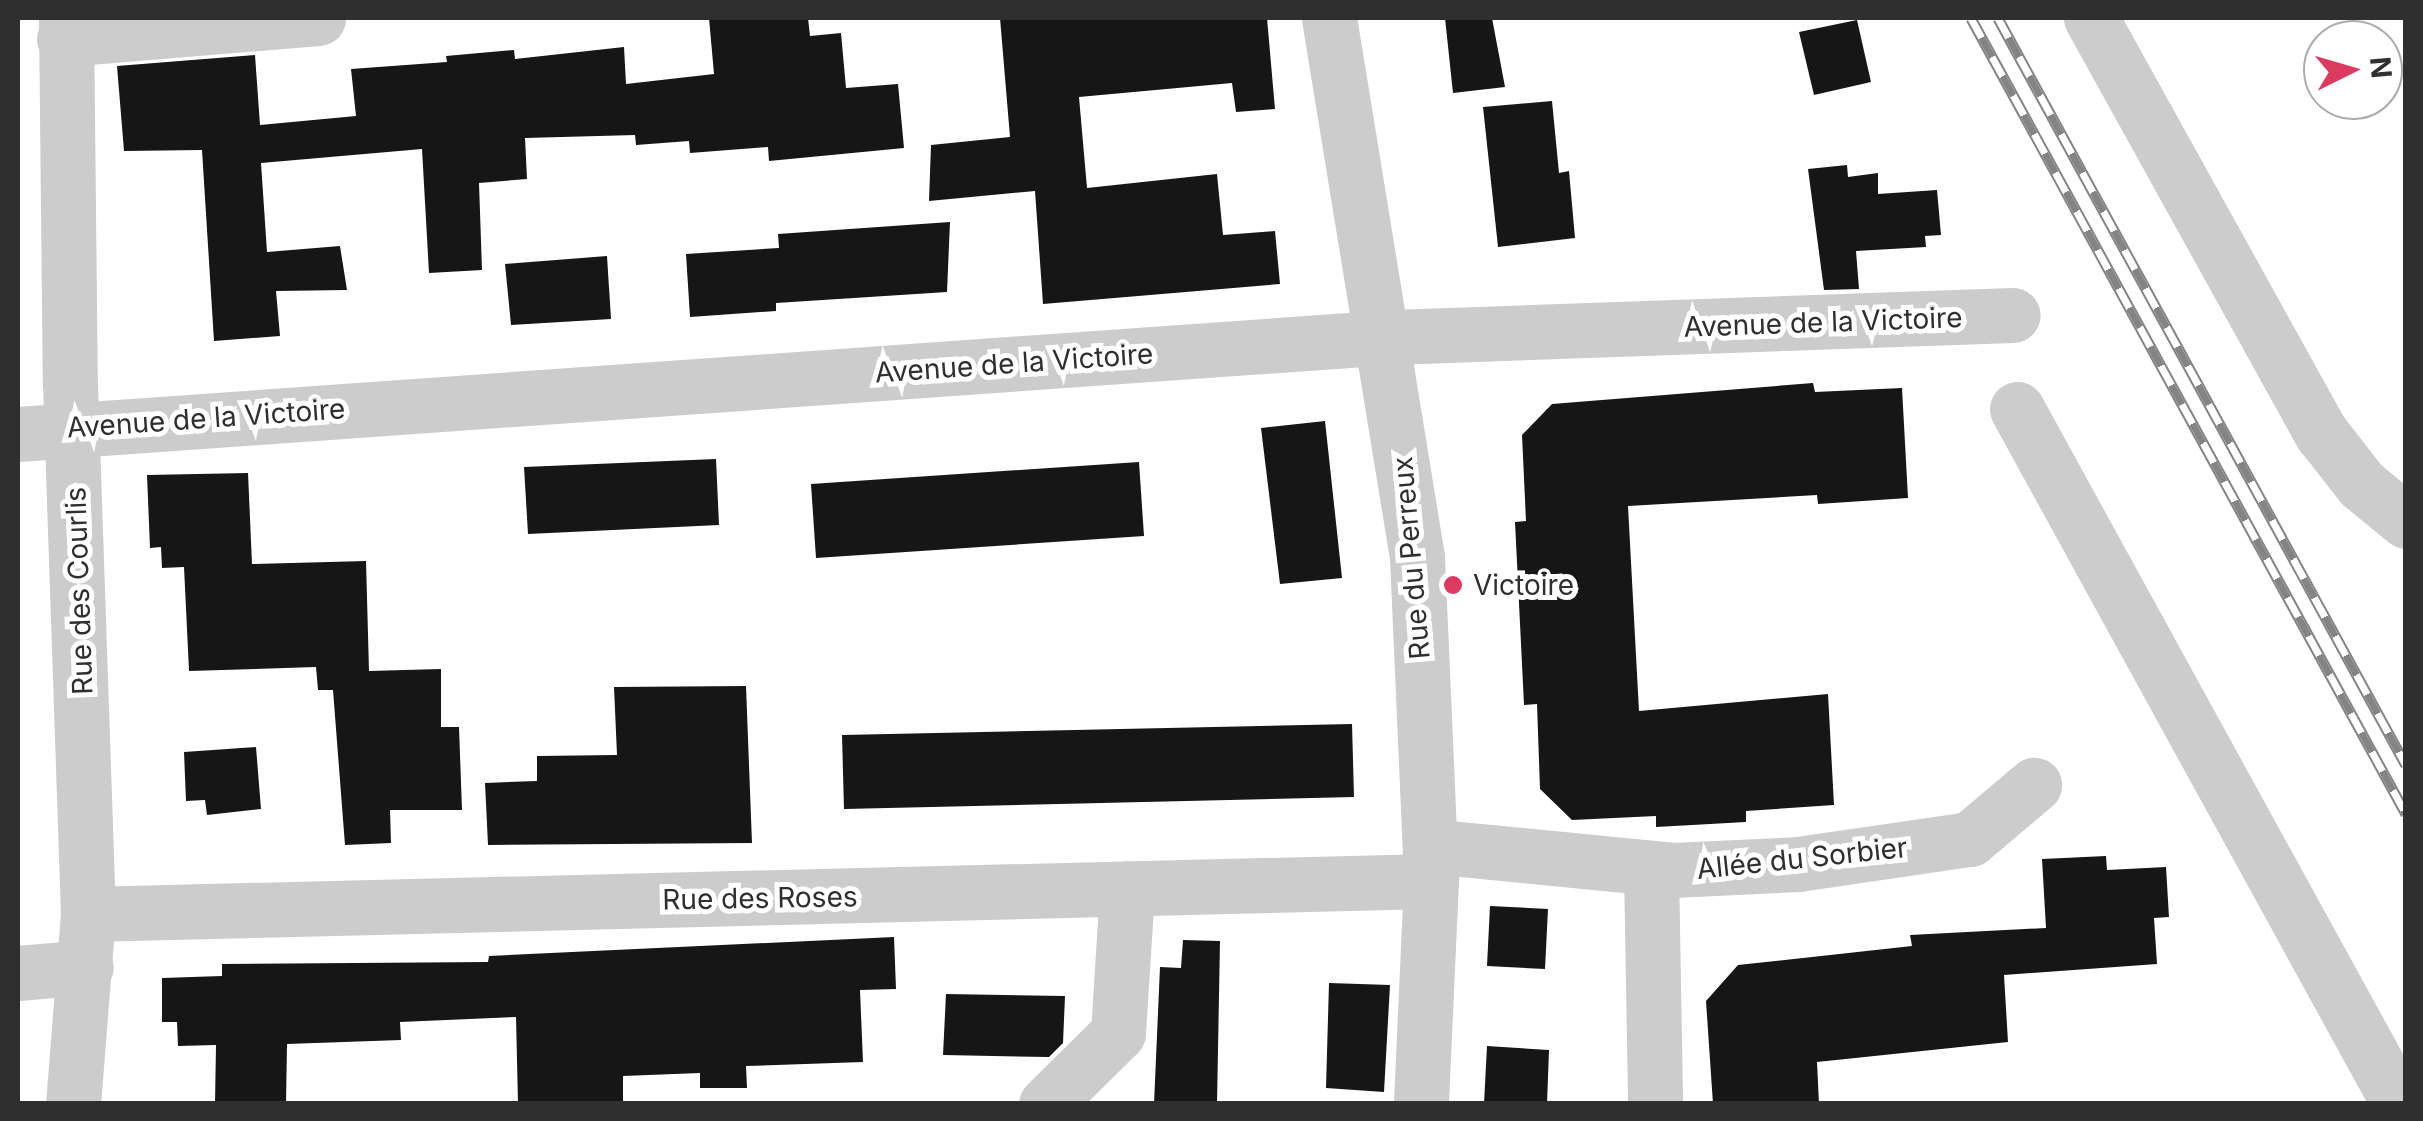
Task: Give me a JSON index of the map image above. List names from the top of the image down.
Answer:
{
  "streets": {
    "street": [
      "Avenue de la Victoire",
      "Rue du Perreux",
      "Rue des Courlis",
      "Allée du Sorbier",
      "Rue des Roses"
    ]
  },
  "crossings": [
    ["Avenue de la Victoire", "Rue du Perreux"],
    ["Avenue de la Victoire", "Rue des Courlis"],
    ["Rue du Perreux", "Allée du Sorbier"],
    ["Rue du Perreux", "Rue des Roses"],
    ["Rue des Courlis", "Rue des Roses"],
    ["Allée du Sorbier", "Rue des Roses"]
  ],
  "places": ["Victoire"],
  "north": "right"
}
